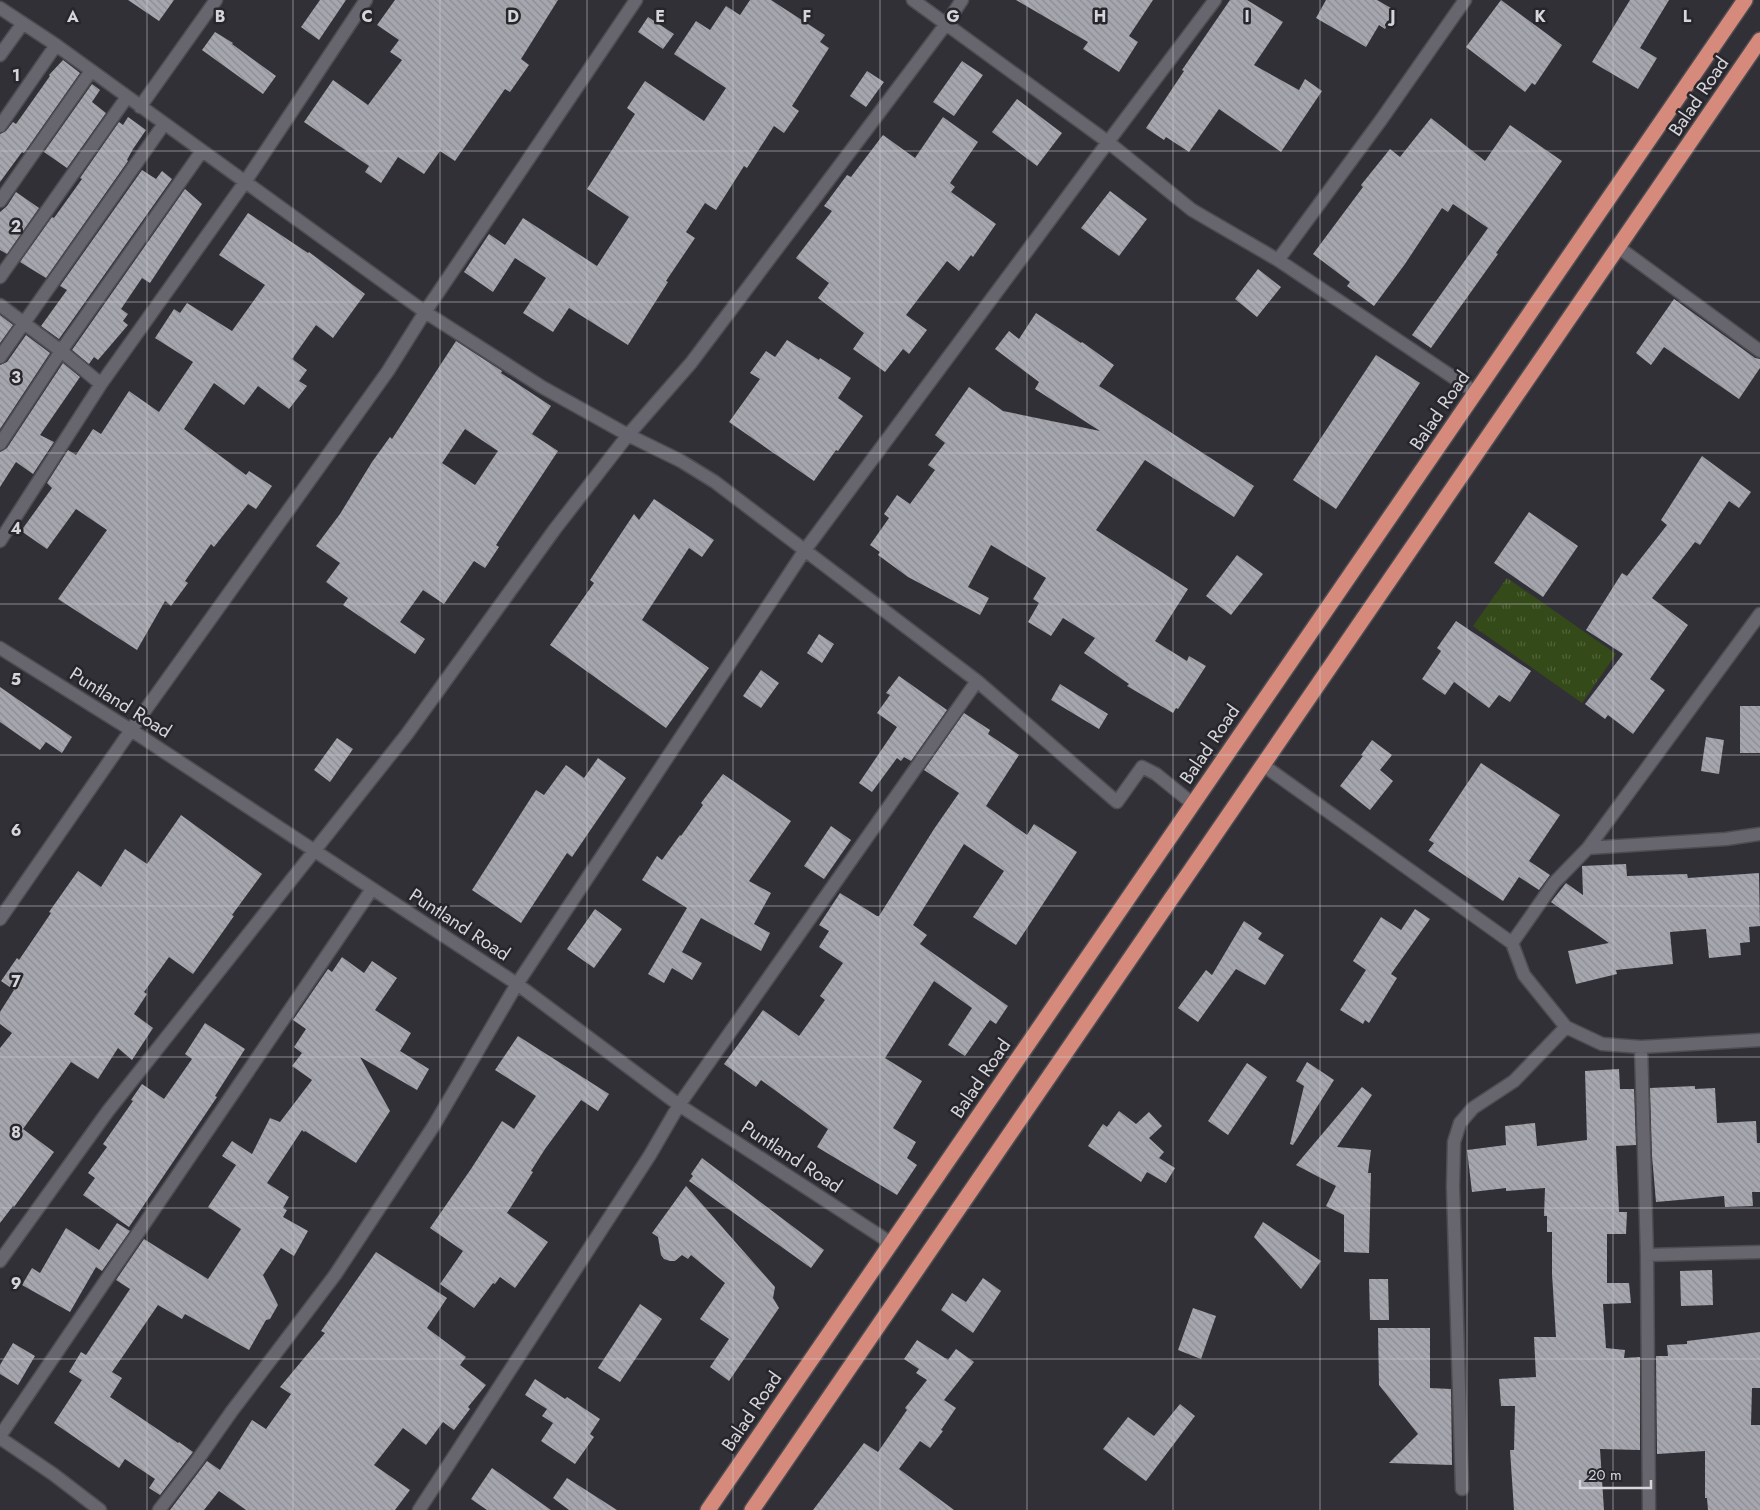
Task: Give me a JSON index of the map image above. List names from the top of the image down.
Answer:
{
  "streets": {
    "highway": ["Balad Road"],
    "street": ["Puntland Road"]
  },
  "crossings": [
    ["Balad Road", "Puntland Road"]
  ],
  "scale_bar": "20 m",
  "grid": {
    "columns": [
      "A",
      "B",
      "C",
      "D",
      "E",
      "F",
      "G",
      "H",
      "I",
      "J",
      "K",
      "L"
    ],
    "rows": [
      "1",
      "2",
      "3",
      "4",
      "5",
      "6",
      "7",
      "8",
      "9"
    ]
  }
}
